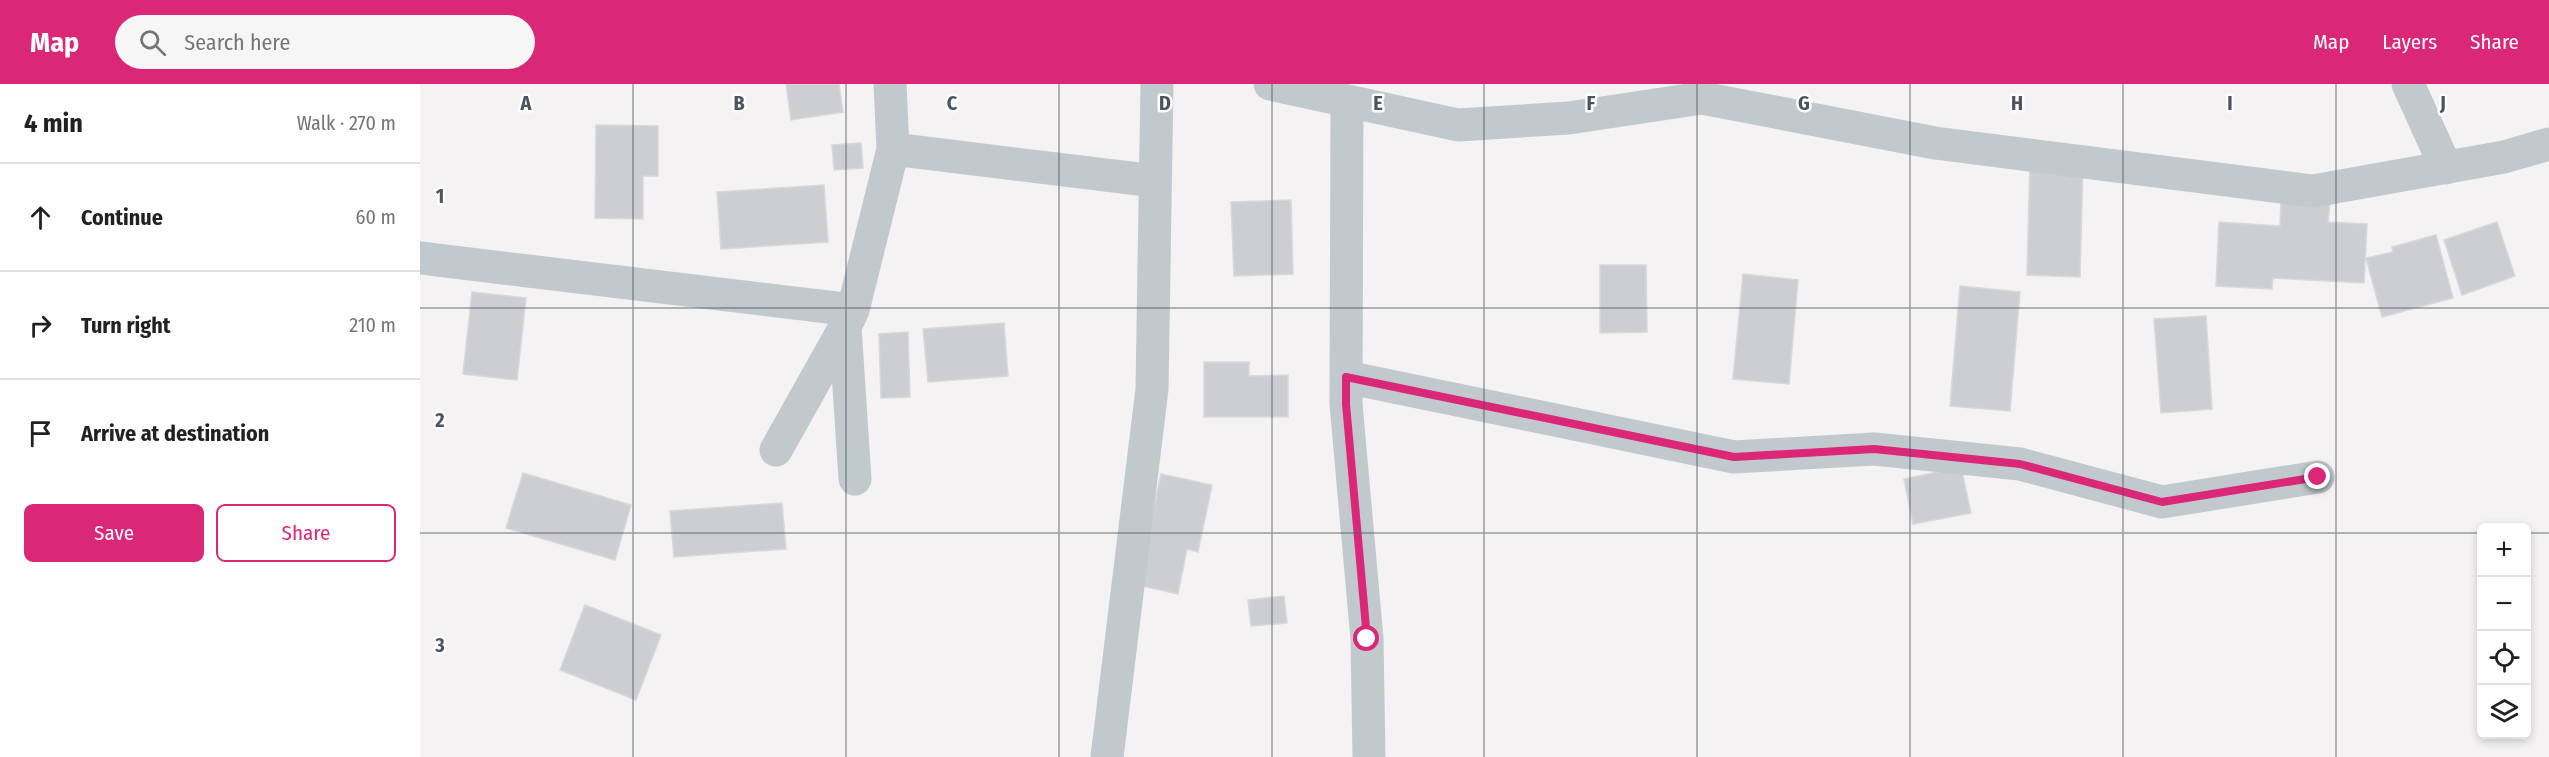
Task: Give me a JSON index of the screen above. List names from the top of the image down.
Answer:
{
  "page": {
    "header": "Map",
    "search": "Search here",
    "nav": ["Map", "Layers", "Share"],
    "heading": ["4 min", "Walk · 270 m"],
    "list": [
      ["Continue", "60 m"],
      ["Turn right", "210 m"],
      "Arrive at destination"
    ],
    "buttons": ["Save", "Share"],
    "map_buttons": ["+", "−"]
  },
  "grid": {
    "columns": [
      "A",
      "B",
      "C",
      "D",
      "E",
      "F",
      "G",
      "H",
      "I",
      "J"
    ],
    "rows": ["1", "2", "3"]
  }
}
